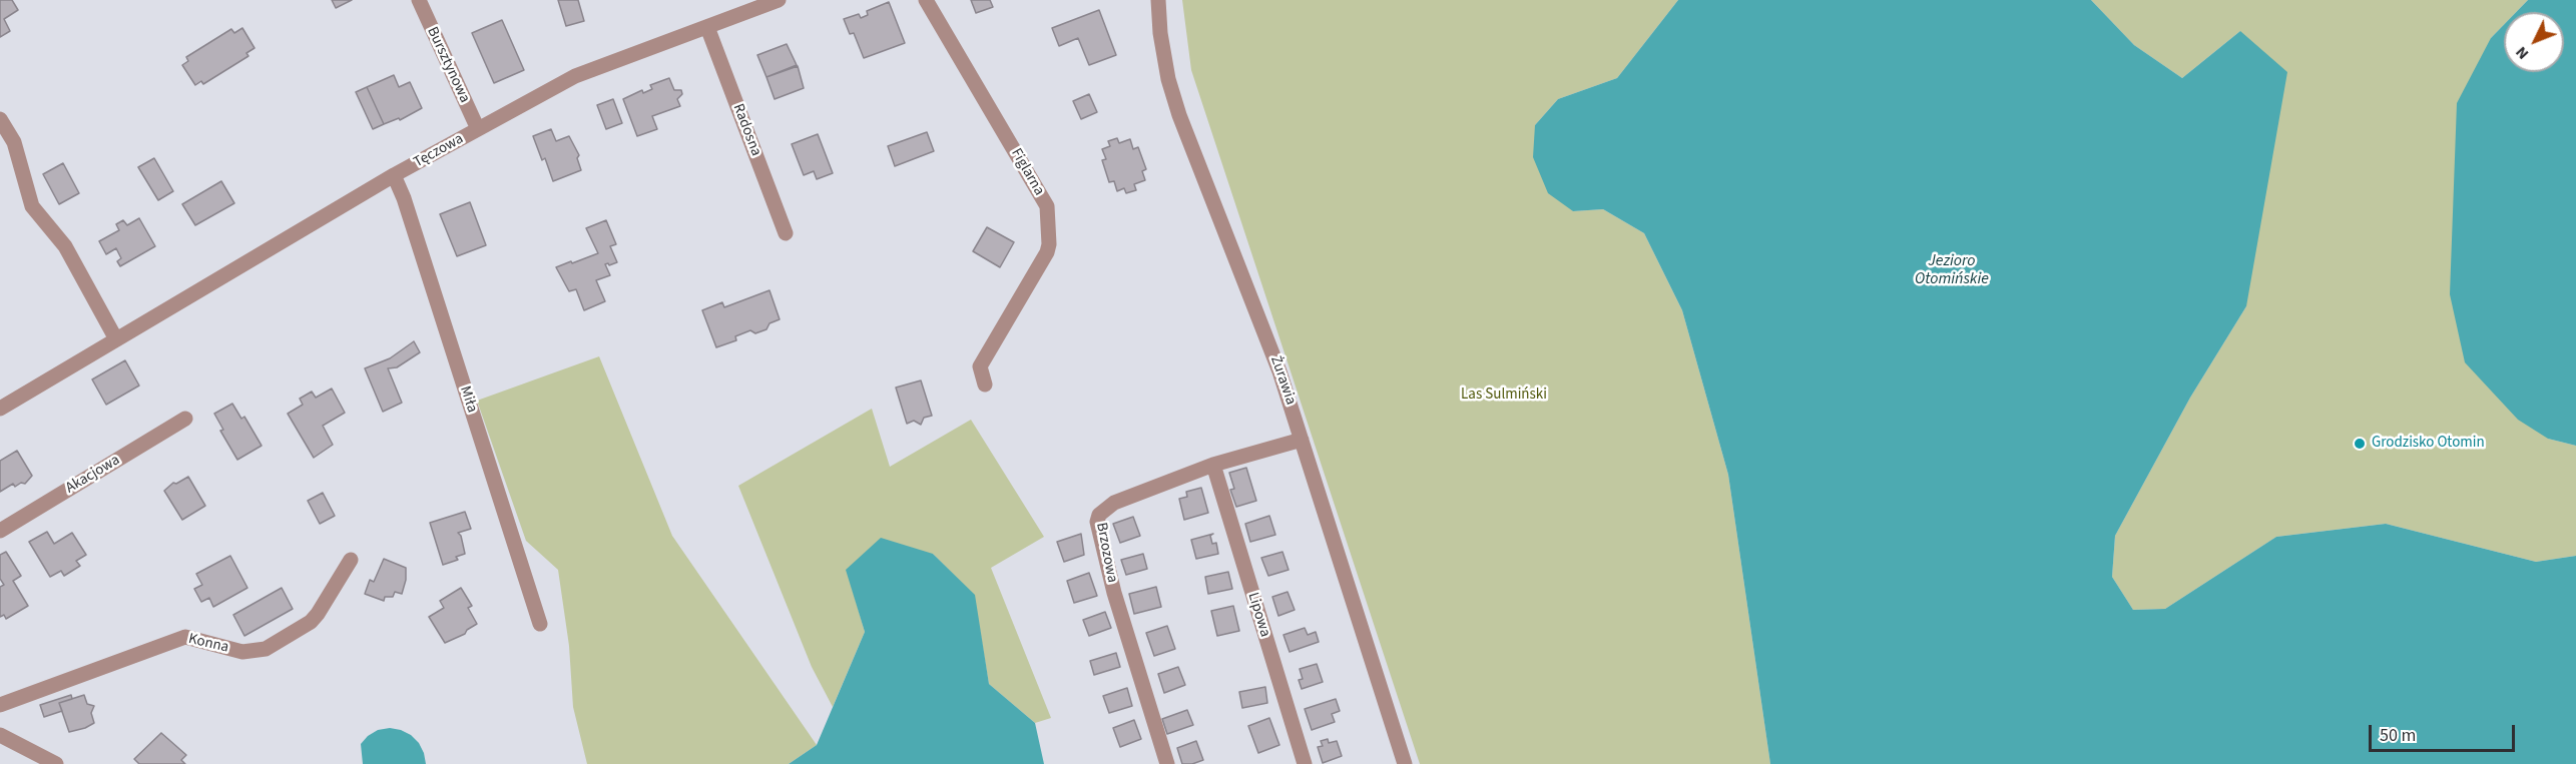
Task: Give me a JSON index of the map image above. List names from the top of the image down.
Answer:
{
  "streets": {
    "street": [
      "Bursztynowa",
      "Radosna",
      "Tęczowa",
      "Figlarna",
      "Żurawia",
      "Miła",
      "Akacjowa",
      "Brzozowa",
      "Lipowa",
      "Konna"
    ]
  },
  "crossings": [
    ["Bursztynowa", "Tęczowa"],
    ["Radosna", "Tęczowa"],
    ["Tęczowa", "Miła"],
    ["Żurawia", "Brzozowa"],
    ["Brzozowa", "Lipowa"]
  ],
  "water": ["Jezioro Otomińskie"],
  "parks": ["Las Sulmiński"],
  "places": ["Grodzisko Otomin"],
  "scale_bar": "50 m",
  "north": "bottom left"
}
